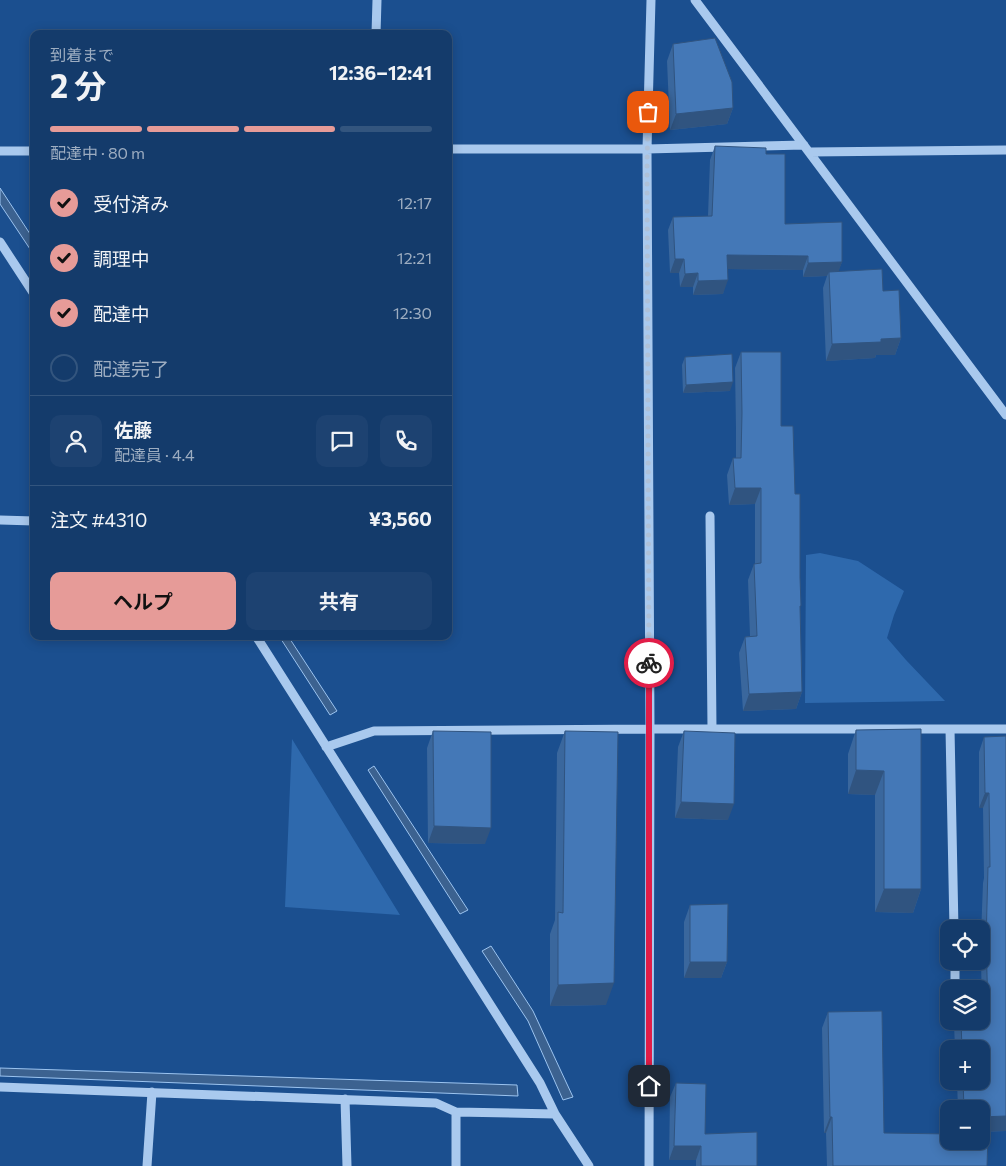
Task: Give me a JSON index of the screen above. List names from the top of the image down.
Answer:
{
  "page": {
    "heading": ["2 分", "到着まで", "12:36–12:41"],
    "panel": [
      "佐藤",
      "配達員 · 4.4",
      "注文 #4310",
      "¥3,560"
    ],
    "bar": "配達中 · 80 m",
    "list": [
      ["受付済み", "12:17"],
      ["調理中", "12:21"],
      ["配達中", "12:30"],
      "配達完了"
    ],
    "buttons": ["ヘルプ", "共有"],
    "map_buttons": ["+", "−"]
  }
}
